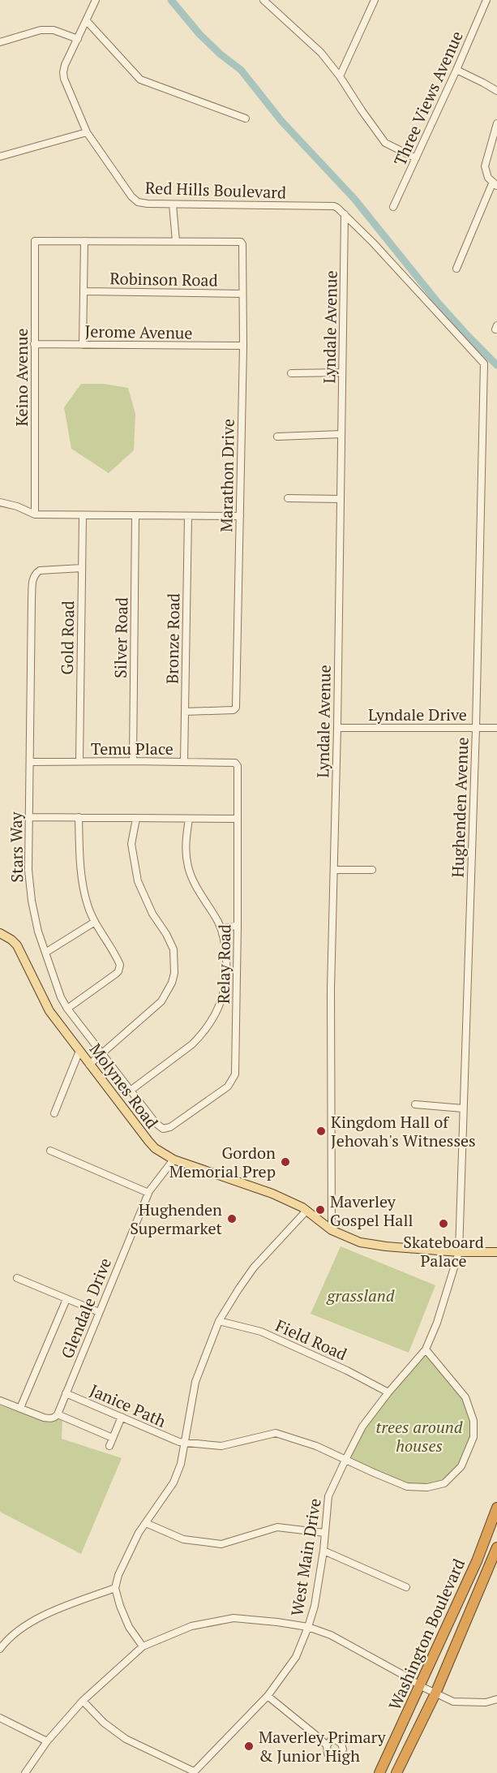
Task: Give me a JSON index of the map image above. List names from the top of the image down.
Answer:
{
  "streets": {
    "highway": ["Washington Boulevard"],
    "main road": ["Molynes Road"],
    "street": [
      "Three Views Avenue",
      "Red Hills Boulevard",
      "Robinson Road",
      "Lyndale Avenue",
      "Jerome Avenue",
      "Keino Avenue",
      "Marathon Drive",
      "Gold Road",
      "Silver Road",
      "Bronze Road",
      "Lyndale Drive",
      "Temu Place",
      "Hughenden Avenue",
      "Stars Way",
      "Relay Road",
      "Glendale Drive",
      "Field Road",
      "Janice Path",
      "West Main Drive"
    ]
  },
  "crossings": [
    ["Red Hills Boulevard", "Lyndale Avenue"],
    ["Red Hills Boulevard", "Hughenden Avenue"],
    ["Robinson Road", "Marathon Drive"],
    ["Lyndale Avenue", "Lyndale Drive"],
    ["Lyndale Avenue", "Hughenden Avenue"],
    ["Lyndale Avenue", "Molynes Road"],
    ["Jerome Avenue", "Keino Avenue"],
    ["Jerome Avenue", "Marathon Drive"],
    ["Keino Avenue", "Marathon Drive"],
    ["Marathon Drive", "Bronze Road"],
    ["Gold Road", "Temu Place"],
    ["Gold Road", "Stars Way"],
    ["Silver Road", "Temu Place"],
    ["Bronze Road", "Temu Place"],
    ["Lyndale Drive", "Hughenden Avenue"],
    ["Temu Place", "Stars Way"],
    ["Temu Place", "Relay Road"],
    ["Hughenden Avenue", "Molynes Road"],
    ["Hughenden Avenue", "West Main Drive"],
    ["Stars Way", "Relay Road"],
    ["Molynes Road", "Glendale Drive"],
    ["Molynes Road", "West Main Drive"],
    ["Glendale Drive", "Janice Path"],
    ["Field Road", "West Main Drive"],
    ["Janice Path", "West Main Drive"]
  ],
  "parks": ["grassland", "trees around houses"],
  "places": [
    "Kingdom Hall of Jehovah's Witnesses",
    "Gordon Memorial Prep",
    "Maverley Gospel Hall",
    "Hughenden Supermarket",
    "Skateboard Palace",
    "Maverley Primary & Junior High"
  ]
}
